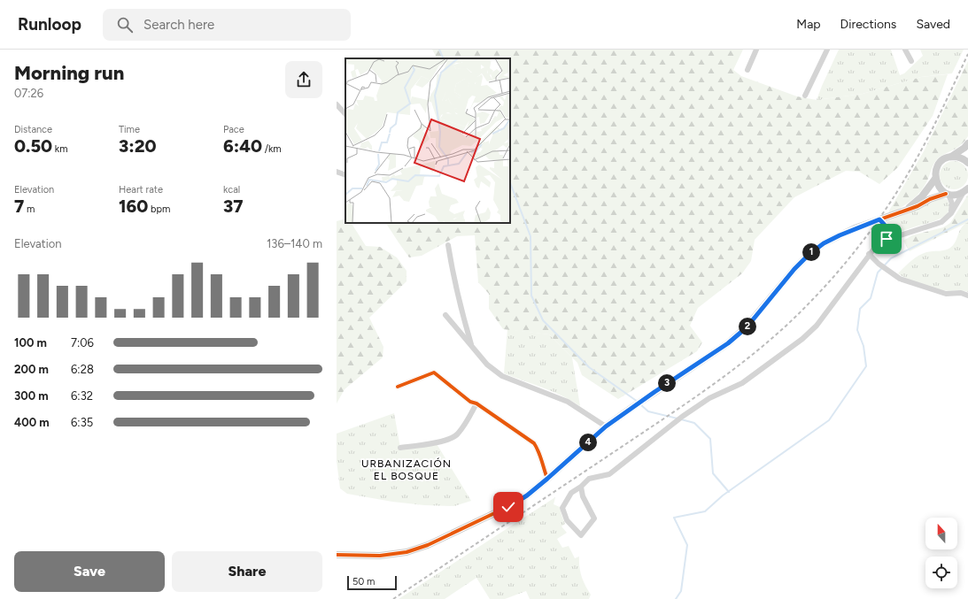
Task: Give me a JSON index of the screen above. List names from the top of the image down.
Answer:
{
  "districts": ["URBANIZACIÓN EL BOSQUE"],
  "scale_bar": "50 m",
  "north": "top",
  "page": {
    "header": "Runloop",
    "search": "Search here",
    "nav": ["Map", "Directions", "Saved"],
    "heading": ["Morning run", "07:26"],
    "stats": [
      ["Distance", "0.50 km"],
      ["Time", "3:20"],
      ["Pace", "6:40 /km"],
      ["Elevation", "7 m"],
      ["Heart rate", "160 bpm"],
      ["kcal", "37"]
    ],
    "chart": ["Elevation", "136–140 m"],
    "pins": [
      "1",
      "2",
      "3",
      "4"
    ],
    "list": [
      {
        "name": "100 m",
        "note": "7:06"
      },
      {
        "name": "200 m",
        "note": "6:28"
      },
      {
        "name": "300 m",
        "note": "6:32"
      },
      {
        "name": "400 m",
        "note": "6:35"
      }
    ],
    "buttons": ["Save", "Share"],
    "scale": "50 m"
  }
}
